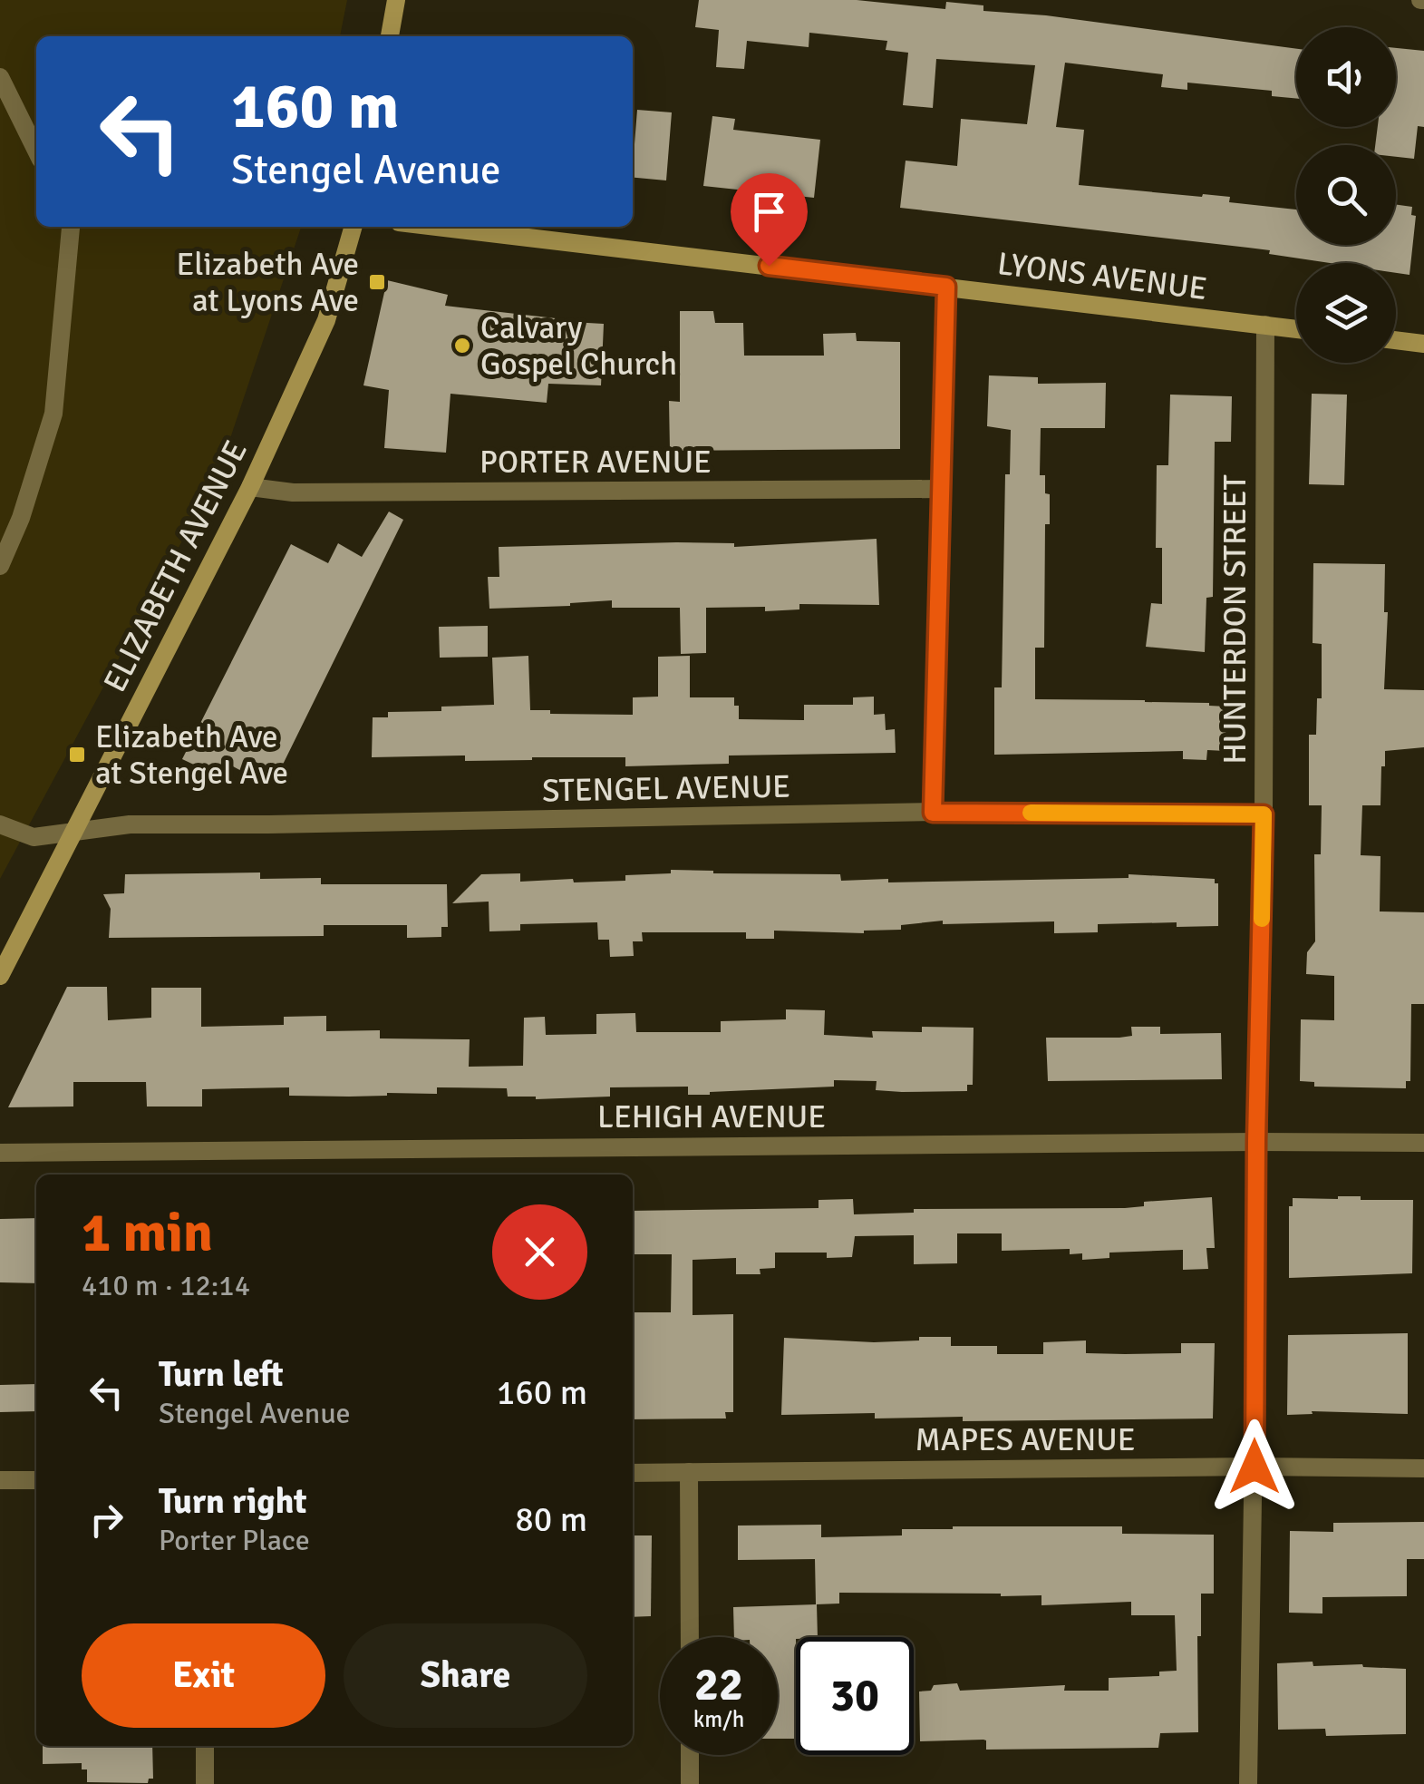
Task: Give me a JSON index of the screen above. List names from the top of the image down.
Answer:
{
  "streets": {
    "main road": ["LYONS AVENUE", "ELIZABETH AVENUE"],
    "street": [
      "PORTER AVENUE",
      "HUNTERDON STREET",
      "STENGEL AVENUE",
      "LEHIGH AVENUE",
      "MAPES AVENUE"
    ]
  },
  "crossings": [
    ["LYONS AVENUE", "HUNTERDON STREET"],
    ["PORTER AVENUE", "ELIZABETH AVENUE"],
    ["ELIZABETH AVENUE", "STENGEL AVENUE"],
    ["HUNTERDON STREET", "STENGEL AVENUE"],
    ["HUNTERDON STREET", "LEHIGH AVENUE"],
    ["HUNTERDON STREET", "MAPES AVENUE"]
  ],
  "places": {
    "transit": ["Elizabeth Ave at Lyons Ave", "Elizabeth Ave at Stengel Ave"],
    "other": ["Calvary Gospel Church"]
  },
  "page": {
    "turn": ["160 m", "Stengel Avenue"],
    "heading": ["1 min", "410 m · 12:14"],
    "list": [
      {
        "name": "Turn left",
        "note": "Stengel Avenue",
        "value": "160 m"
      },
      {
        "name": "Turn right",
        "note": "Porter Place",
        "value": "80 m"
      }
    ],
    "buttons": ["Exit", "Share"],
    "speed": "22 km/h",
    "limit": "30"
  }
}
